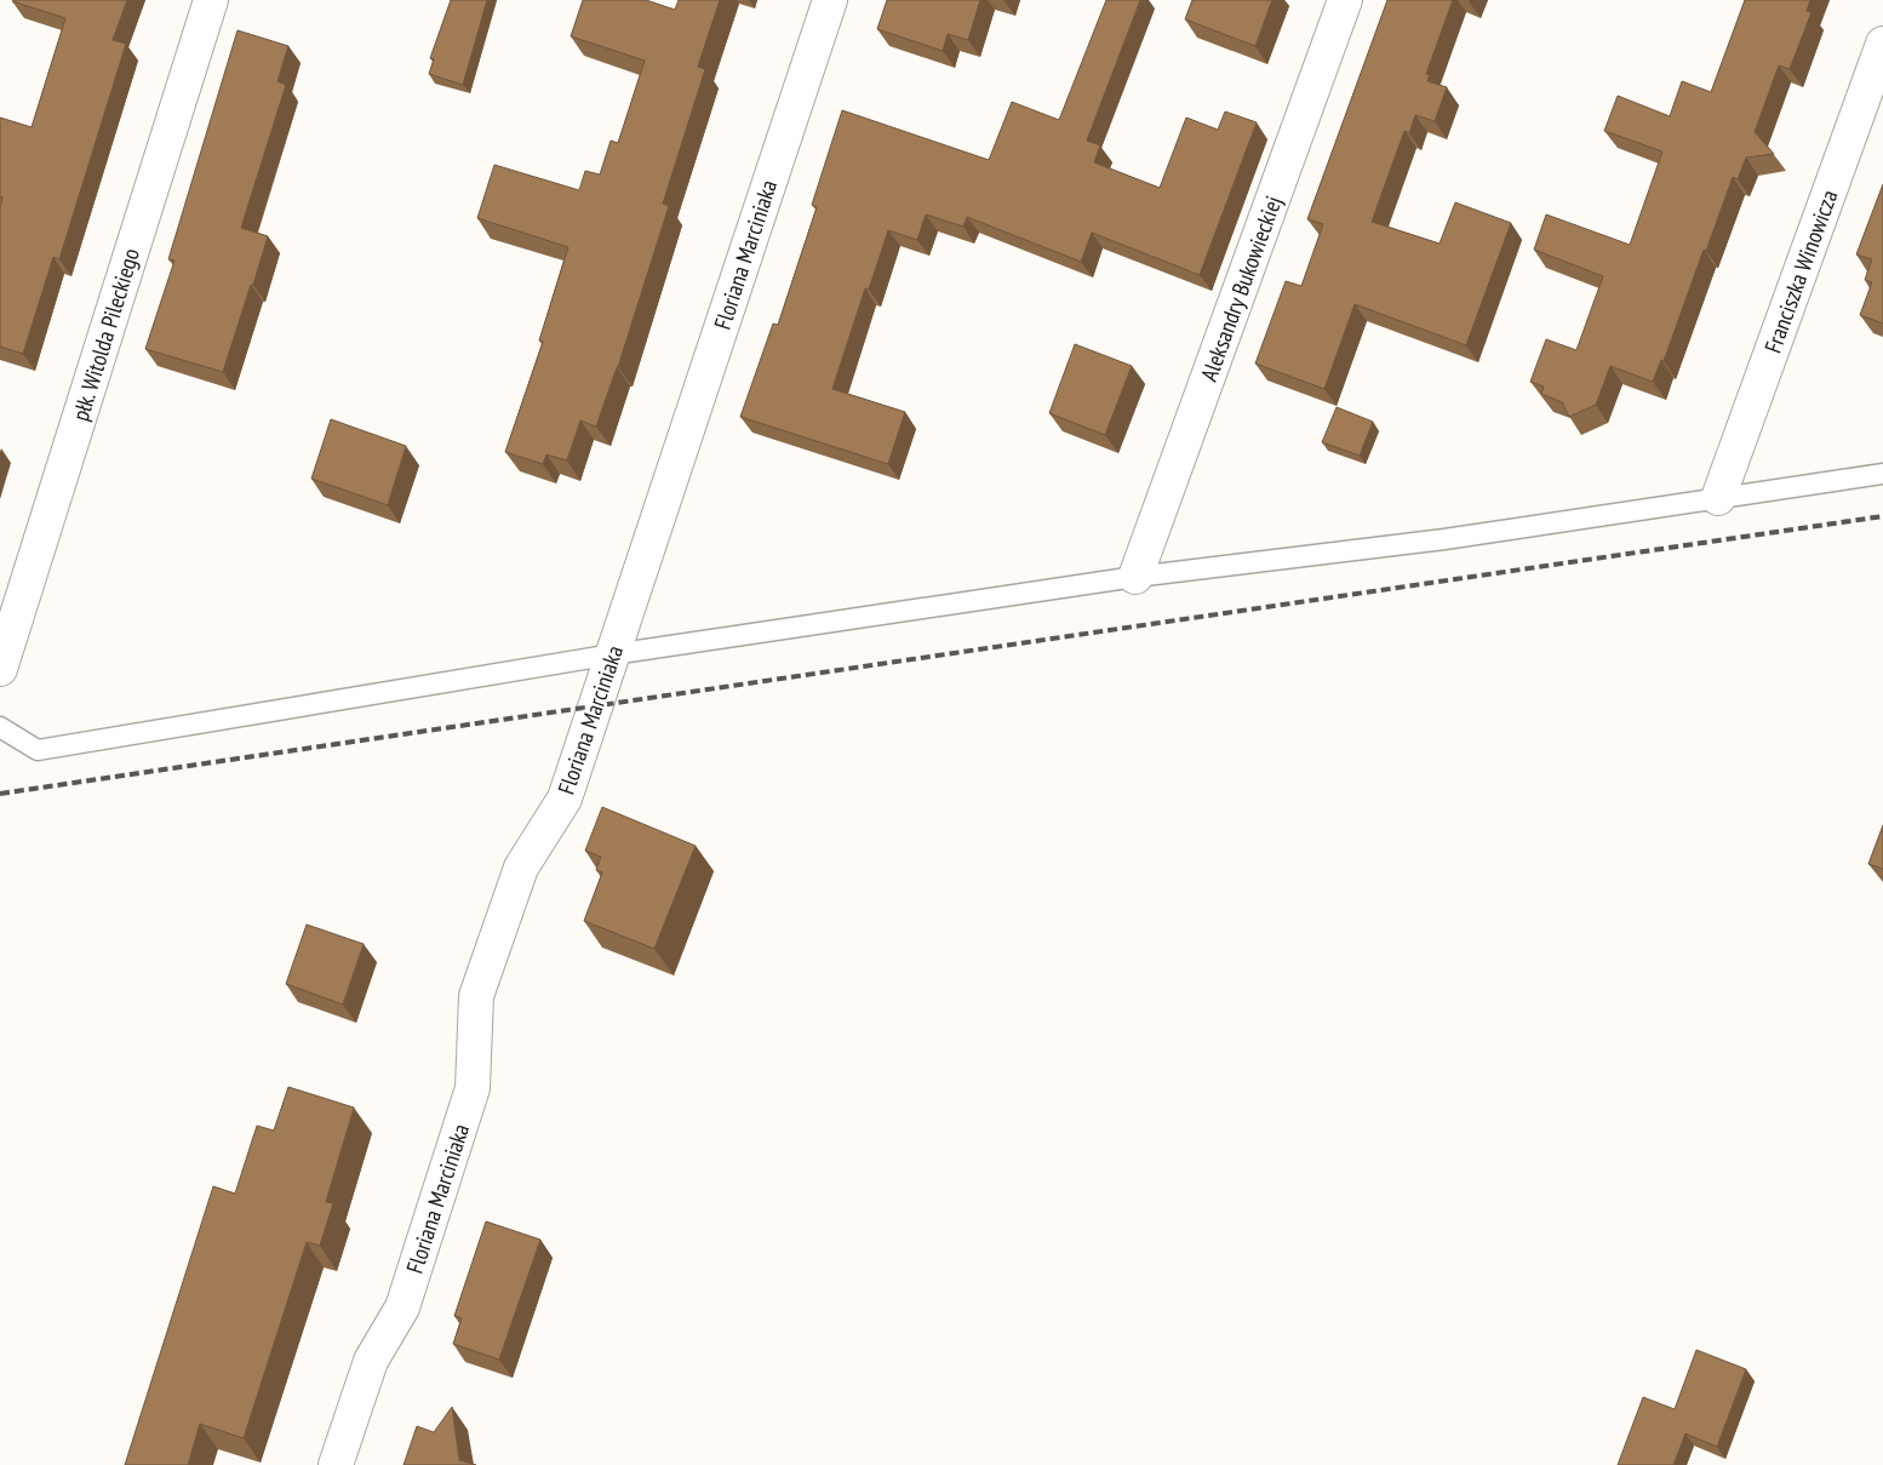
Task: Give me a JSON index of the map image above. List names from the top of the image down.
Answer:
{
  "streets": {
    "street": [
      "Floriana Marciniaka",
      "Franciszka Winowicza",
      "Aleksandry Bukowieckiej",
      "płk. Witolda Pileckiego"
    ]
  }
}
